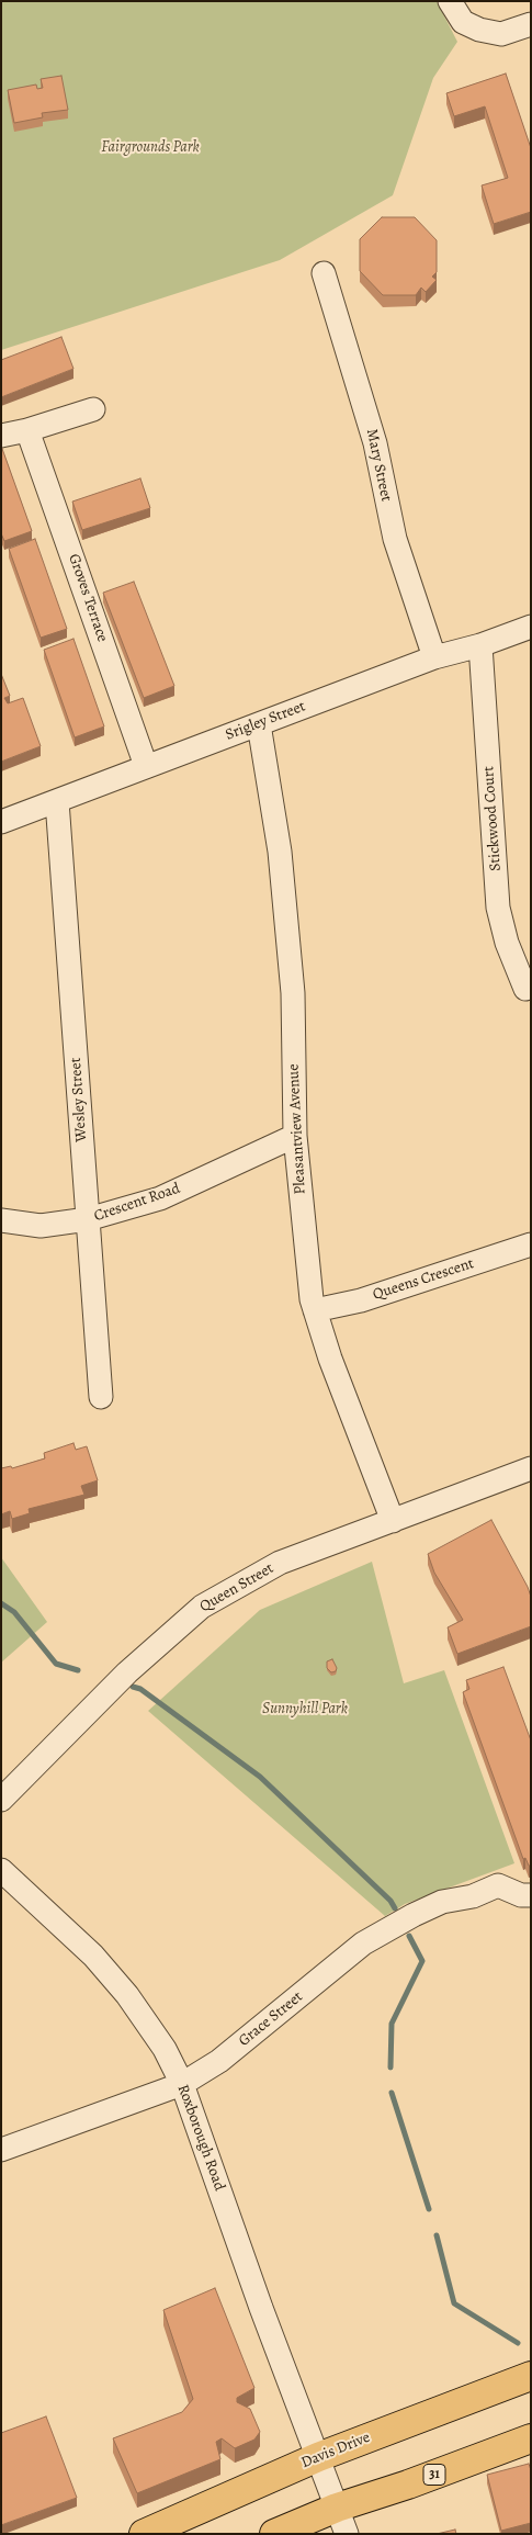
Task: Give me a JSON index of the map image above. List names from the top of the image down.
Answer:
{
  "streets": {
    "main road": ["Davis Drive", "31"],
    "street": [
      "Mary Street",
      "Groves Terrace",
      "Srigley Street",
      "Stickwood Court",
      "Wesley Street",
      "Pleasantview Avenue",
      "Crescent Road",
      "Queens Crescent",
      "Queen Street",
      "Grace Street",
      "Roxborough Road"
    ]
  },
  "crossings": [
    ["Mary Street", "Srigley Street"],
    ["Groves Terrace", "Srigley Street"],
    ["Srigley Street", "Stickwood Court"],
    ["Srigley Street", "Wesley Street"],
    ["Srigley Street", "Pleasantview Avenue"],
    ["Wesley Street", "Crescent Road"],
    ["Pleasantview Avenue", "Crescent Road"],
    ["Pleasantview Avenue", "Queens Crescent"],
    ["Pleasantview Avenue", "Queen Street"],
    ["Grace Street", "Roxborough Road"],
    ["Roxborough Road", "Davis Drive"],
    ["Roxborough Road", "31"]
  ],
  "parks": ["Fairgrounds Park", "Sunnyhill Park"]
}
